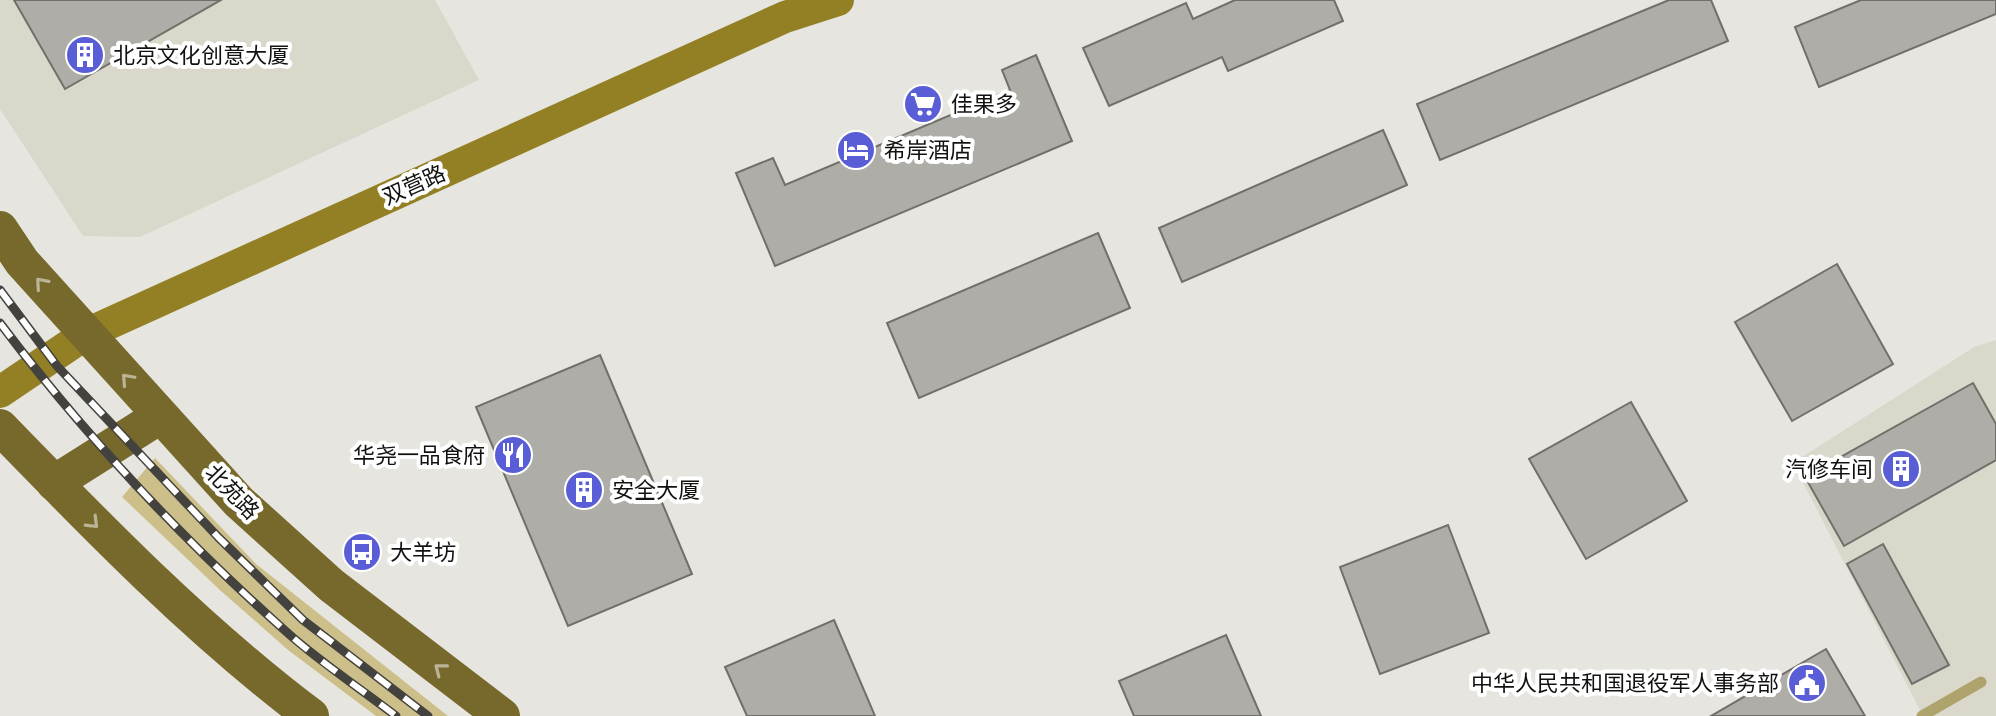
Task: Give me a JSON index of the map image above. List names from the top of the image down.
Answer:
{
  "streets": {
    "main road": ["北苑路"],
    "street": ["双营路"]
  },
  "crossings": [
    ["双营路", "北苑路"]
  ],
  "places": {
    "building": ["北京文化创意大厦", "汽修车间", "安全大厦"],
    "supermarket": ["佳果多"],
    "hotel": ["希岸酒店"],
    "restaurant": ["华尧一品食府"],
    "bus stop": ["大羊坊"],
    "public building": ["中华人民共和国退役军人事务部"]
  }
}
